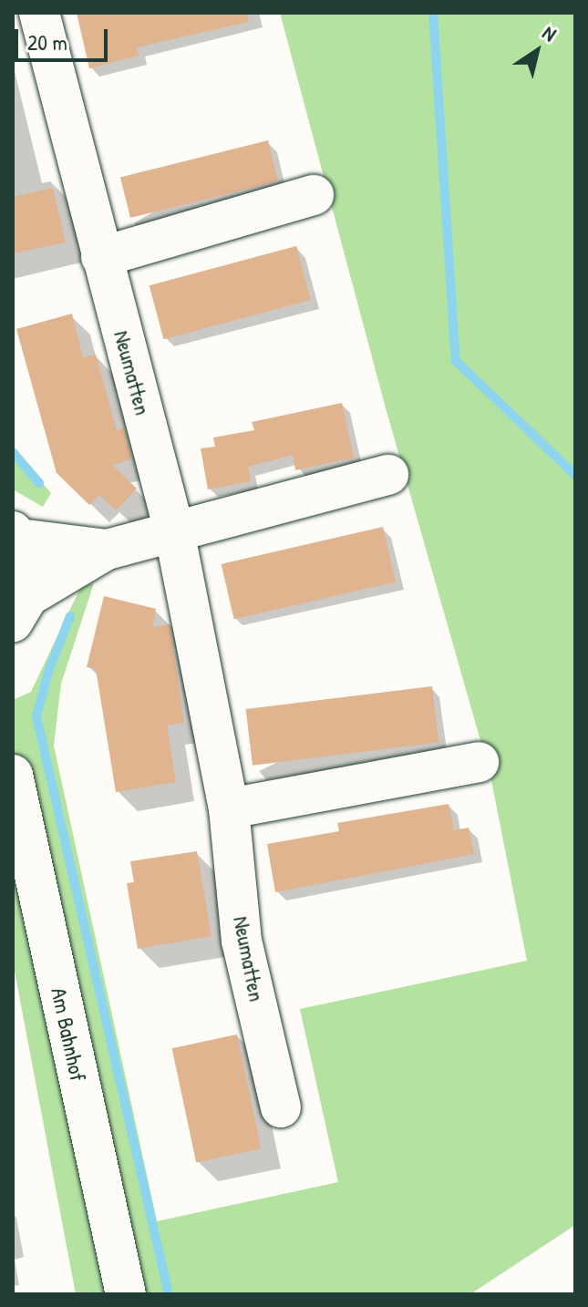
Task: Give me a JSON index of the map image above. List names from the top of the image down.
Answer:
{
  "streets": {
    "street": ["Neumatten", "Am Bahnhof"]
  },
  "scale_bar": "20 m",
  "north": "top right"
}
